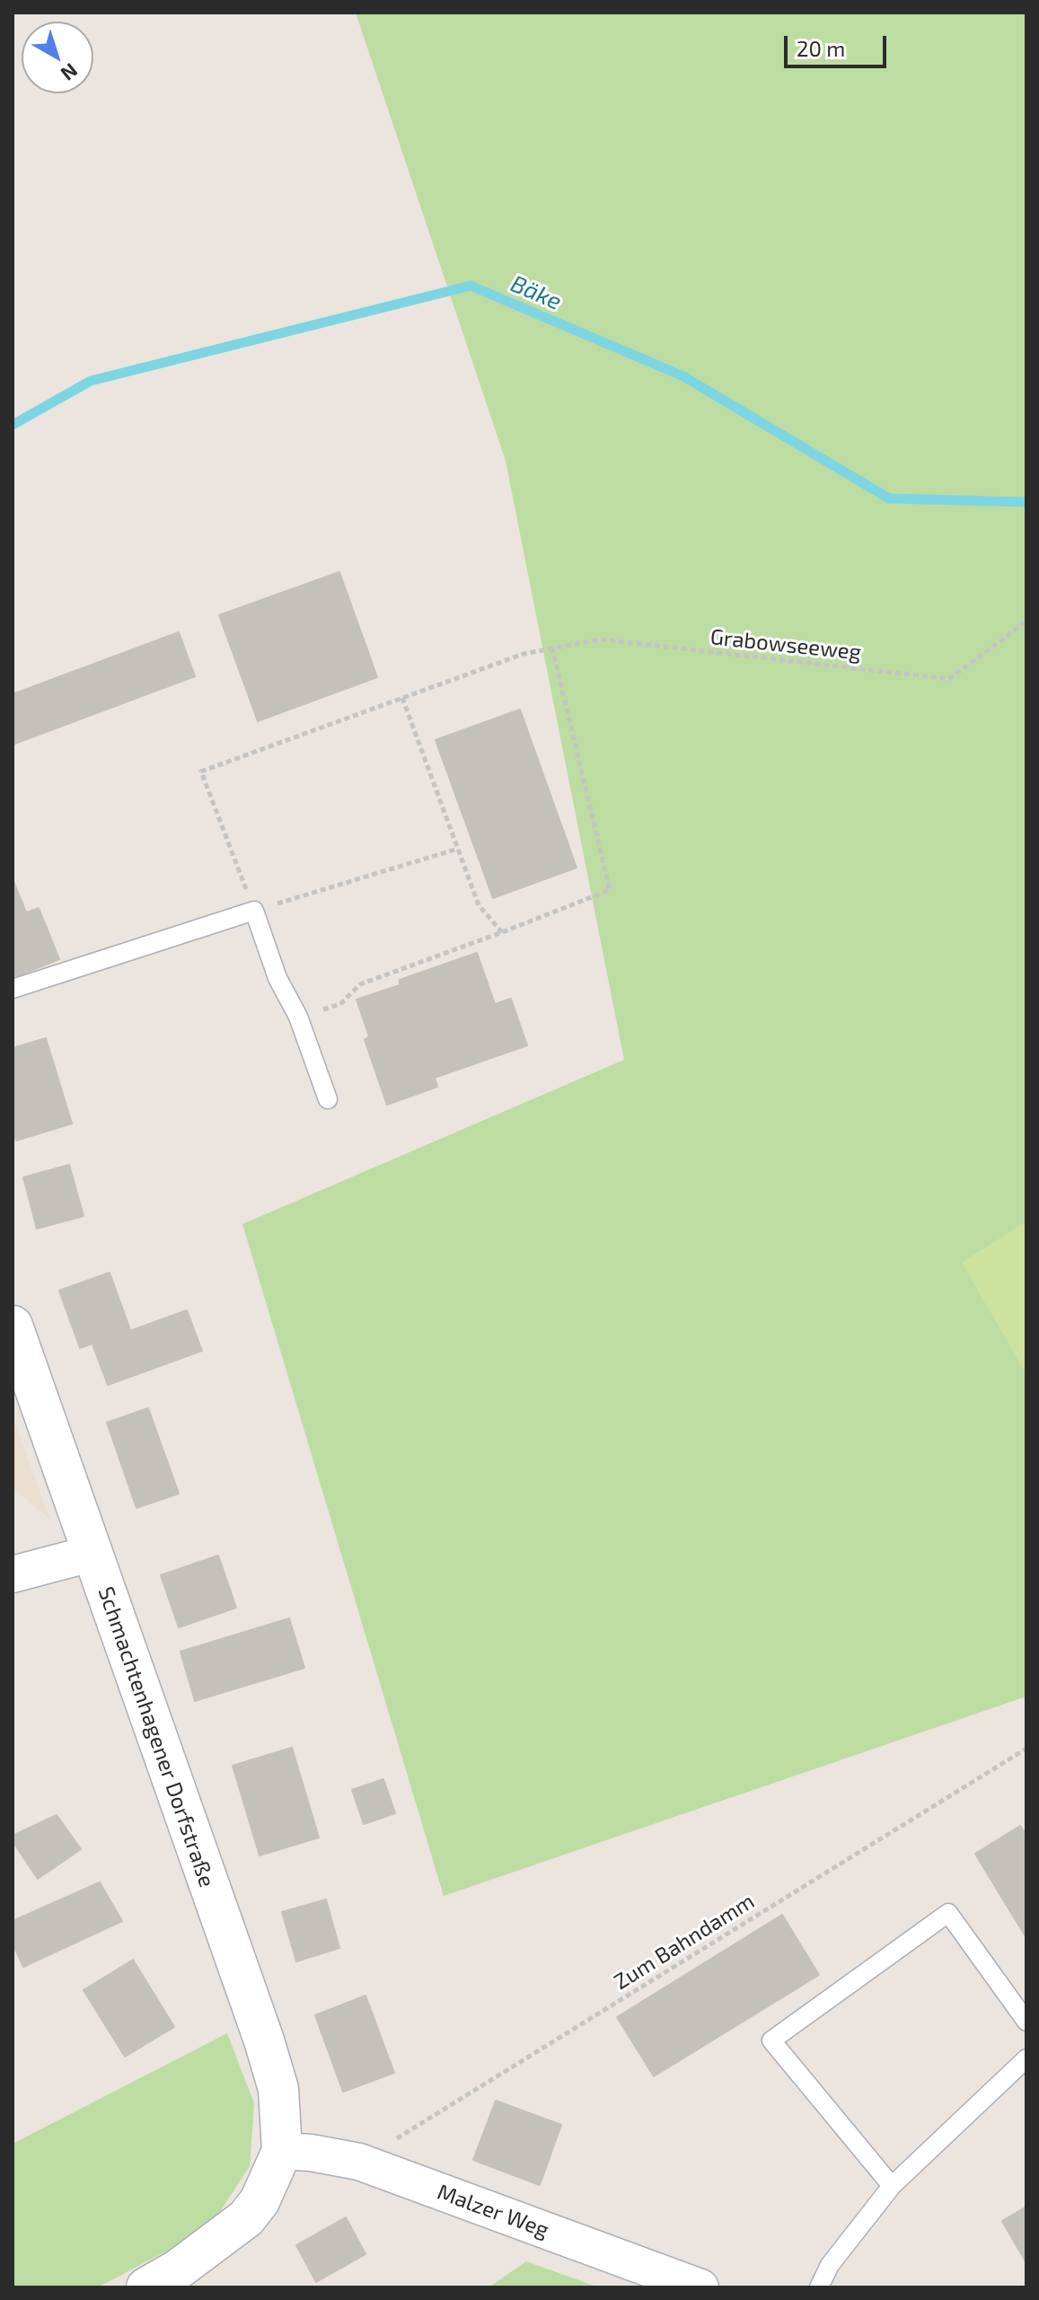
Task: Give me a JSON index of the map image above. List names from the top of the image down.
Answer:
{
  "streets": {
    "main road": ["Schmachtenhagener Dorfstraße"],
    "street": ["Malzer Weg"],
    "path": ["Grabowseeweg", "Zum Bahndamm"]
  },
  "crossings": [
    ["Schmachtenhagener Dorfstraße", "Malzer Weg"],
    ["Zum Bahndamm", "Malzer Weg"]
  ],
  "water": ["Bäke"],
  "scale_bar": "20 m",
  "north": "bottom right"
}
